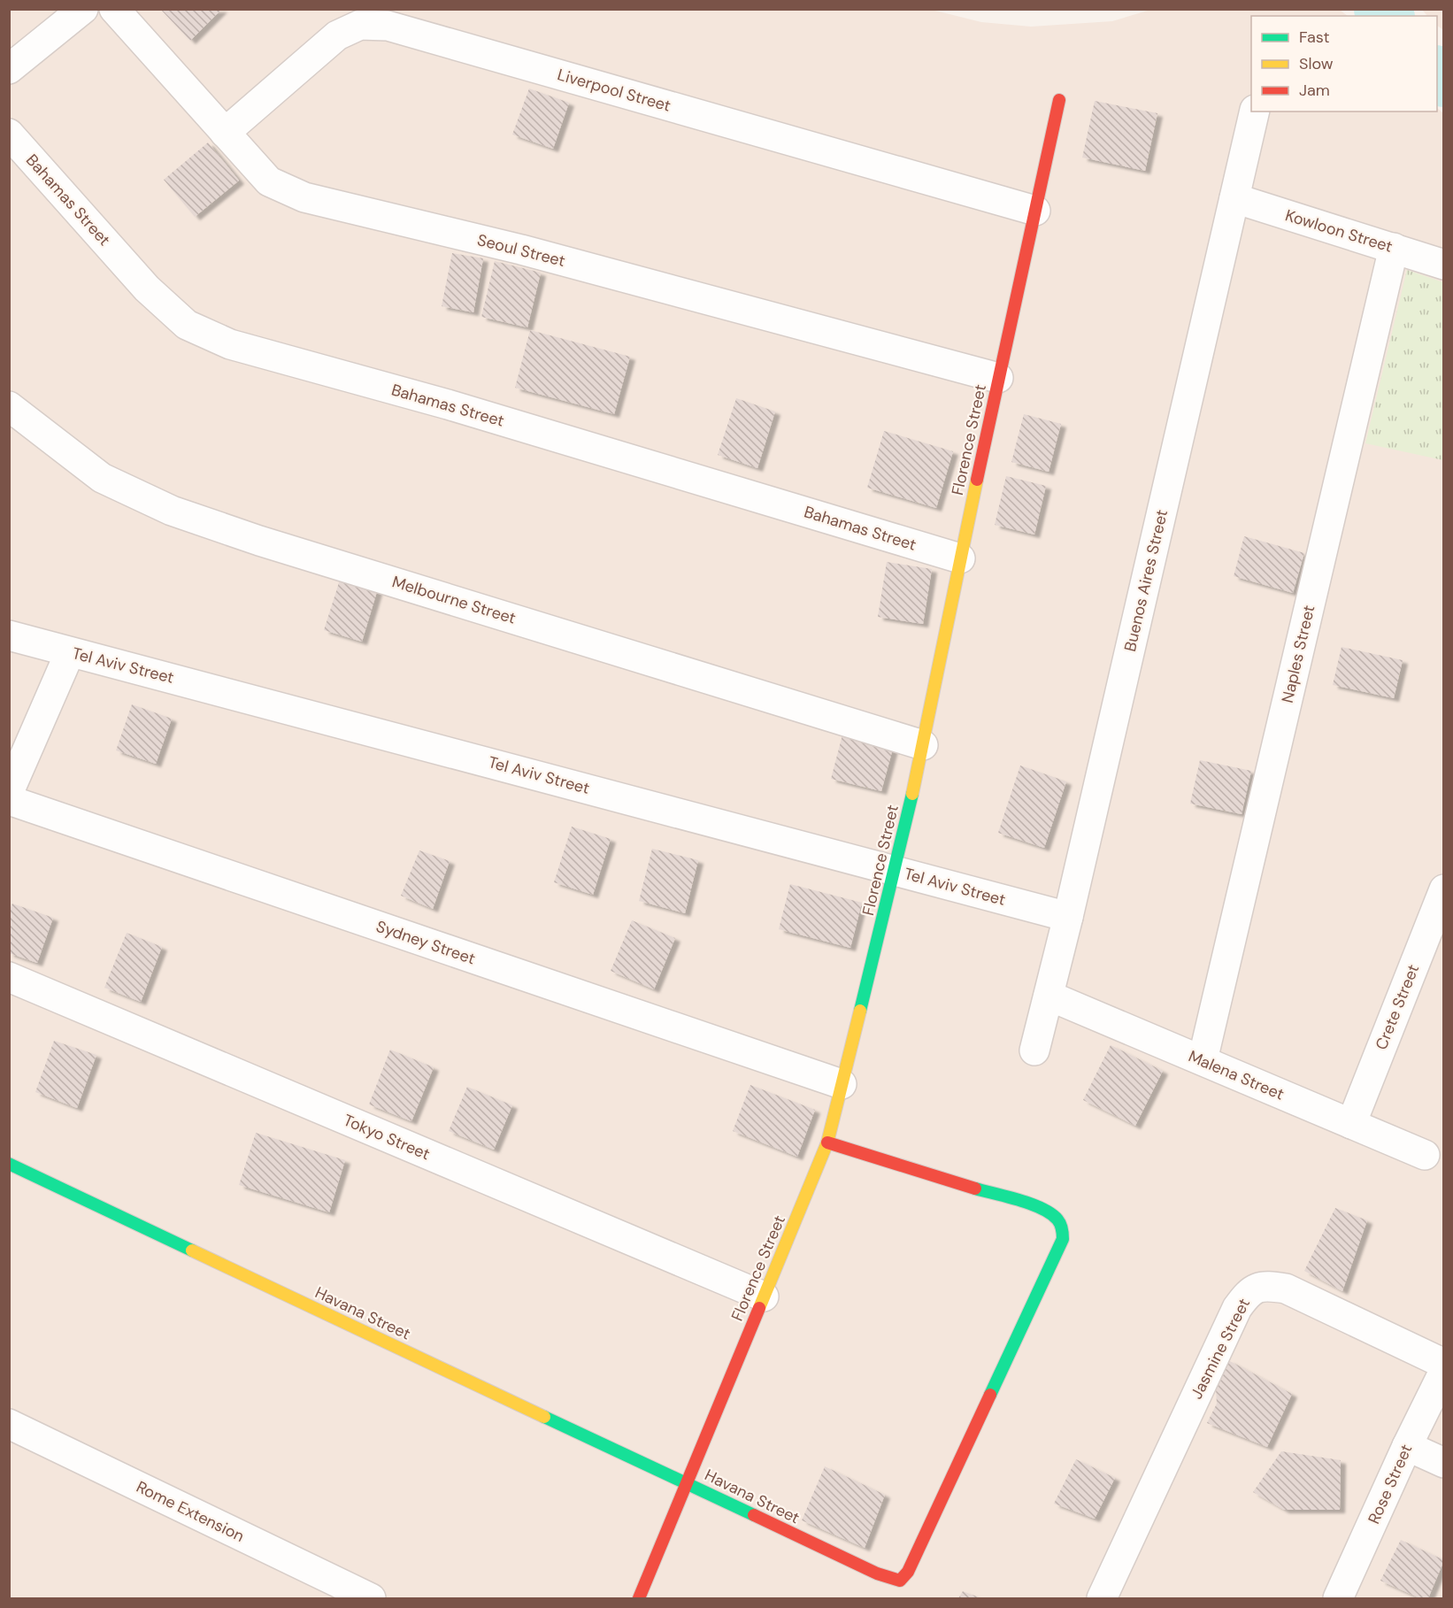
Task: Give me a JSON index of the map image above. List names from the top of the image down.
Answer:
{
  "streets": {
    "street": [
      "Liverpool Street",
      "Bahamas Street",
      "Kowloon Street",
      "Seoul Street",
      "Florence Street",
      "Buenos Aires Street",
      "Melbourne Street",
      "Naples Street",
      "Tel Aviv Street",
      "Sydney Street",
      "Crete Street",
      "Malena Street",
      "Tokyo Street",
      "Havana Street",
      "Jasmine Street",
      "Rose Street",
      "Rome Extension"
    ]
  },
  "crossings": [
    ["Liverpool Street", "Seoul Street"],
    ["Liverpool Street", "Florence Street"],
    ["Bahamas Street", "Florence Street"],
    ["Kowloon Street", "Buenos Aires Street"],
    ["Kowloon Street", "Naples Street"],
    ["Seoul Street", "Florence Street"],
    ["Florence Street", "Melbourne Street"],
    ["Florence Street", "Tel Aviv Street"],
    ["Florence Street", "Sydney Street"],
    ["Florence Street", "Tokyo Street"],
    ["Florence Street", "Havana Street"],
    ["Buenos Aires Street", "Tel Aviv Street"],
    ["Buenos Aires Street", "Malena Street"],
    ["Naples Street", "Malena Street"],
    ["Crete Street", "Malena Street"]
  ],
  "legend": ["Fast", "Slow", "Jam"]
}
